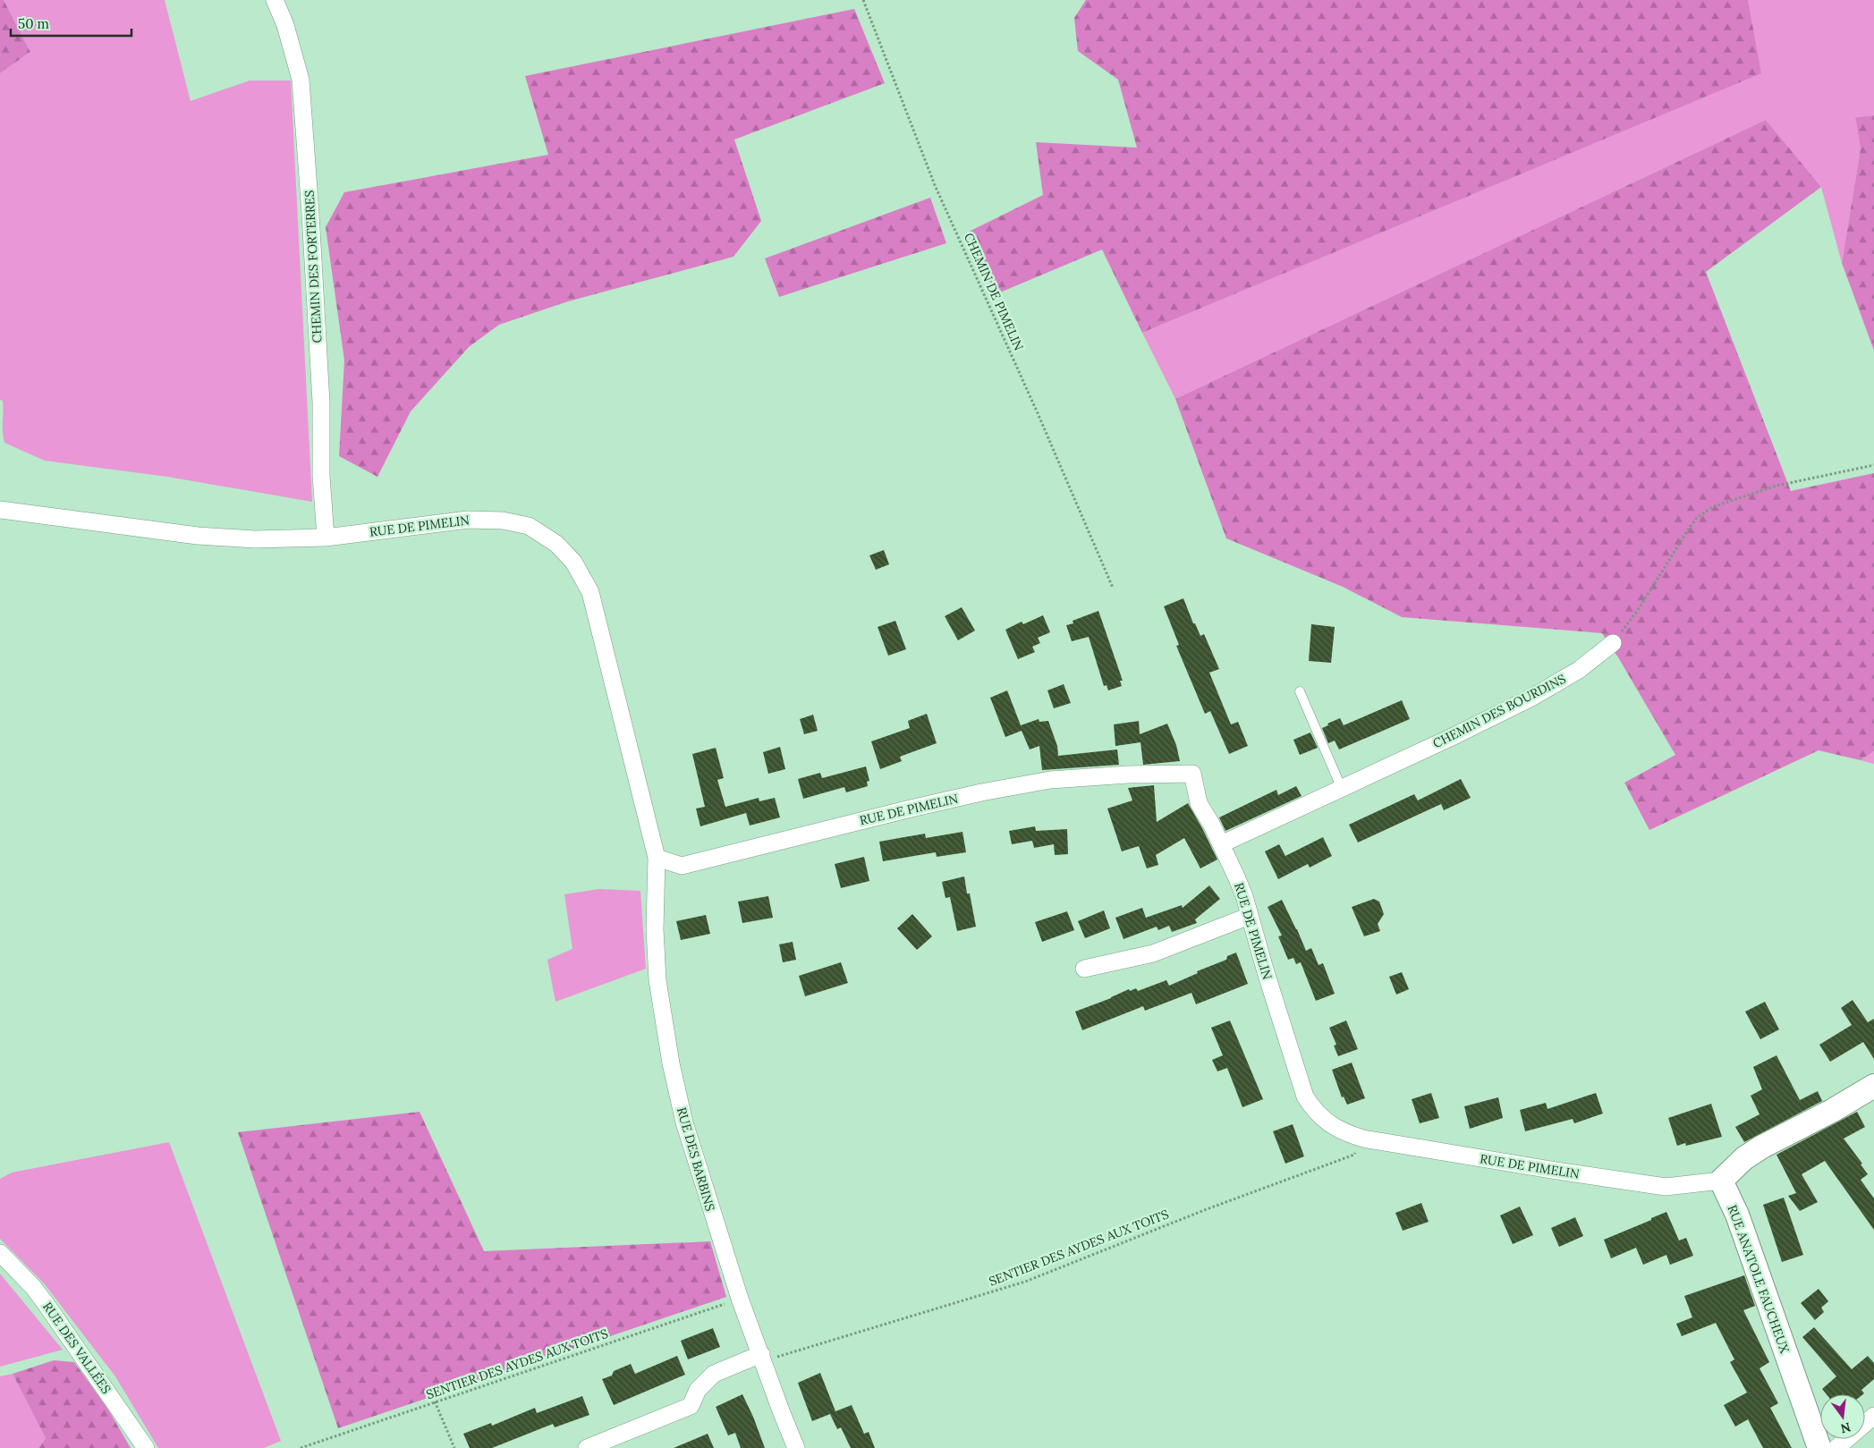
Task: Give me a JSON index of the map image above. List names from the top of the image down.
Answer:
{
  "streets": {
    "main road": ["RUE ANATOLE FAUCHEUX"],
    "street": [
      "CHEMIN DES FORTERRES",
      "RUE DE PIMELIN",
      "CHEMIN DES BOURDINS",
      "RUE DES BARBINS",
      "RUE DES VALLÉES"
    ],
    "path": ["CHEMIN DE PIMELIN", "SENTIER DES AYDES AUX TOITS"]
  },
  "crossings": [
    ["CHEMIN DES FORTERRES", "RUE DE PIMELIN"],
    ["RUE DE PIMELIN", "CHEMIN DES BOURDINS"],
    ["RUE DE PIMELIN", "RUE DES BARBINS"],
    ["RUE DE PIMELIN", "SENTIER DES AYDES AUX TOITS"],
    ["RUE DE PIMELIN", "RUE ANATOLE FAUCHEUX"],
    ["RUE DES BARBINS", "SENTIER DES AYDES AUX TOITS"]
  ],
  "scale_bar": "50 m",
  "north": "bottom"
}
